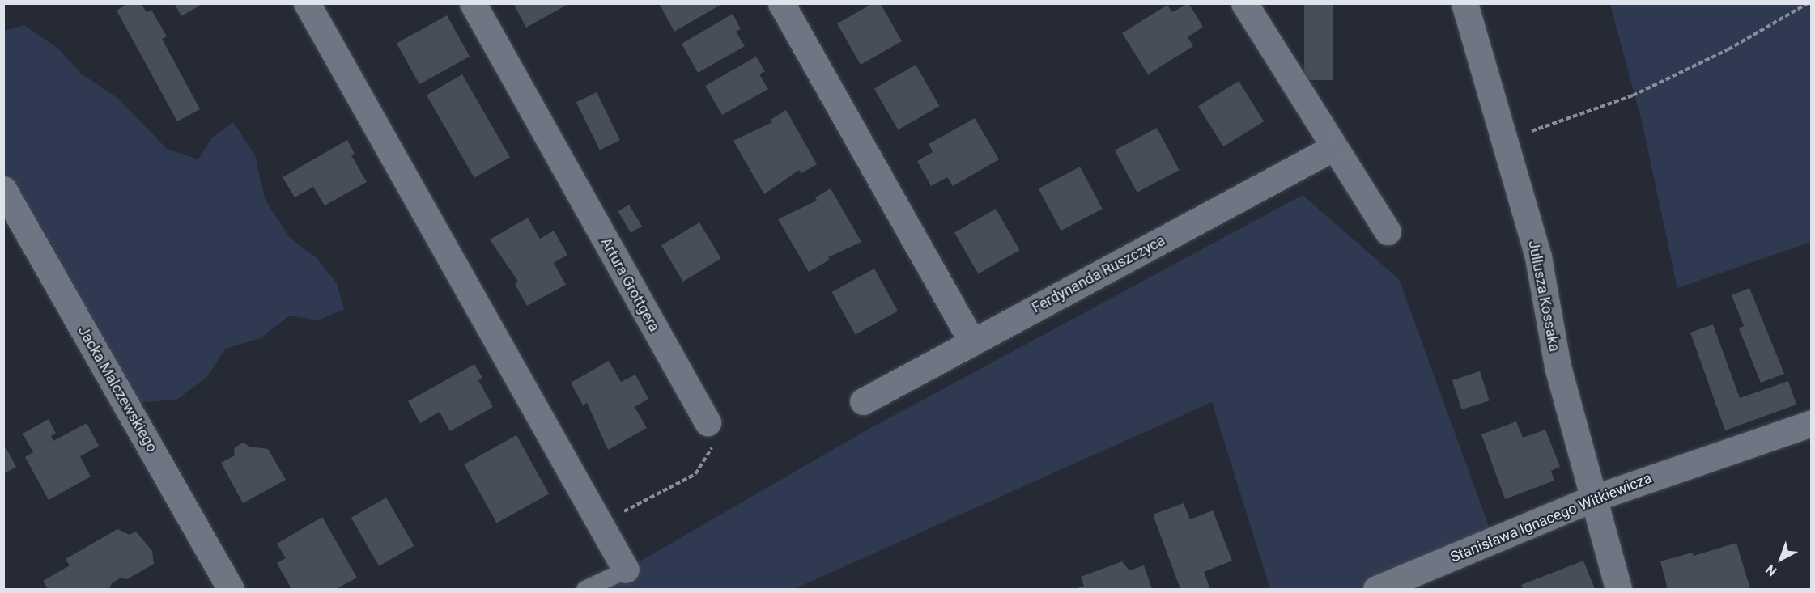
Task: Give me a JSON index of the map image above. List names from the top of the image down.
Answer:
{
  "streets": {
    "street": [
      "Ferdynanda Ruszczyca",
      "Artura Grottgera",
      "Juliusza Kossaka",
      "Jacka Malczewskiego",
      "Stanisława Ignacego Witkiewicza"
    ]
  },
  "crossings": [
    ["Juliusza Kossaka", "Stanisława Ignacego Witkiewicza"]
  ],
  "north": "bottom left"
}
